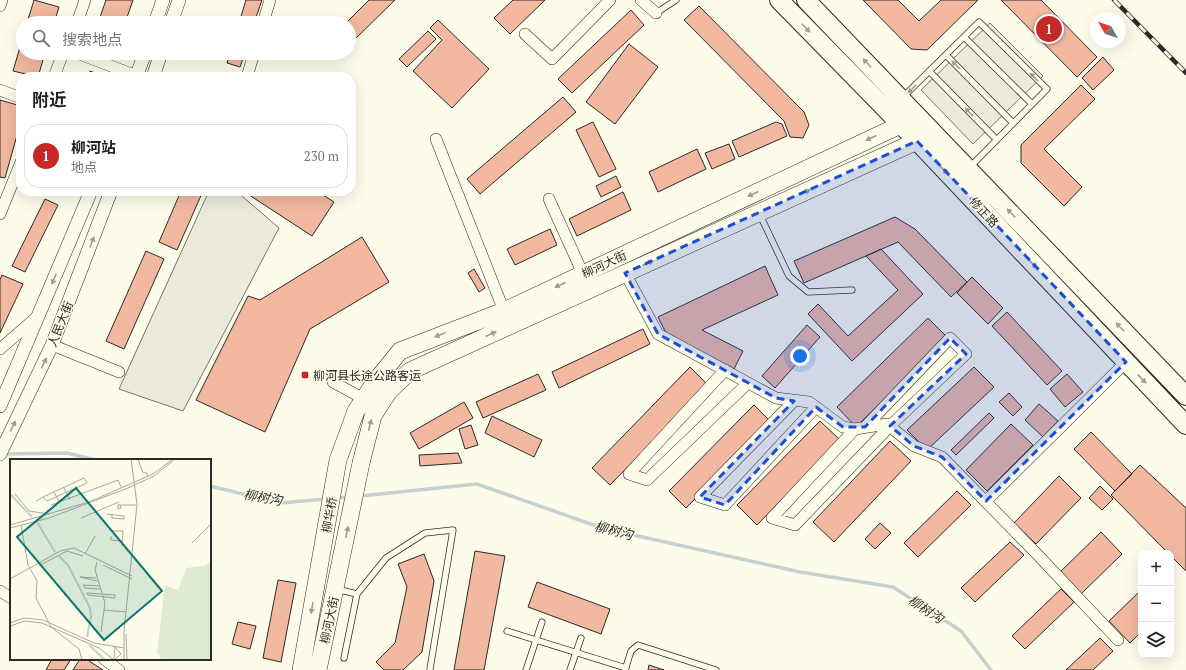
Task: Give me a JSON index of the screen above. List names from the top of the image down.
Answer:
{
  "streets": {
    "highway": ["修正路"],
    "main road": ["柳河大街", "柳华桥"],
    "street": ["人民大街"]
  },
  "crossings": [
    ["修正路", "柳河大街"],
    ["柳河大街", "柳华桥"]
  ],
  "water": ["柳树沟"],
  "places": {
    "transit": ["柳河县长途公路客运"]
  },
  "north": "top left",
  "page": {
    "pins": "1",
    "search": "搜索地点",
    "heading": "附近",
    "list": [
      {
        "mark": "1",
        "name": "柳河站",
        "note": "地点",
        "value": "230 m"
      }
    ],
    "map_buttons": ["+", "−"]
  }
}
